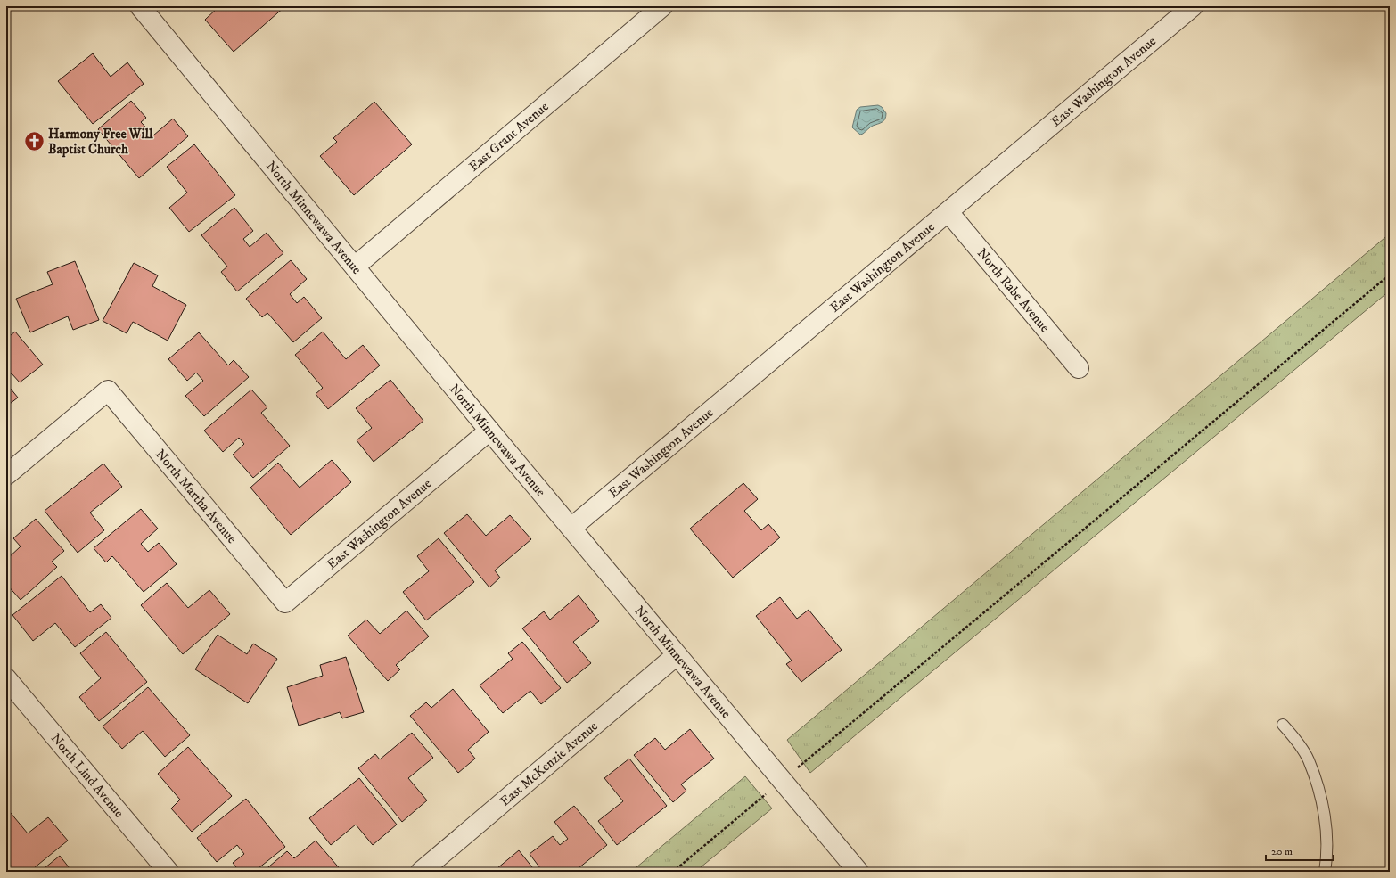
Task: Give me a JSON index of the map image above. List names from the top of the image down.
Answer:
{
  "streets": {
    "street": [
      "East Washington Avenue",
      "East Grant Avenue",
      "North Minnewawa Avenue",
      "North Rabe Avenue",
      "North Martha Avenue",
      "East McKenzie Avenue",
      "North Lind Avenue"
    ]
  },
  "crossings": [
    ["East Washington Avenue", "North Minnewawa Avenue"],
    ["East Washington Avenue", "North Rabe Avenue"],
    ["East Washington Avenue", "North Martha Avenue"],
    ["East Grant Avenue", "North Minnewawa Avenue"],
    ["North Minnewawa Avenue", "East McKenzie Avenue"]
  ],
  "places": {
    "church": ["Harmony Free Will Baptist Church"]
  },
  "scale_bar": "20 m"
}
